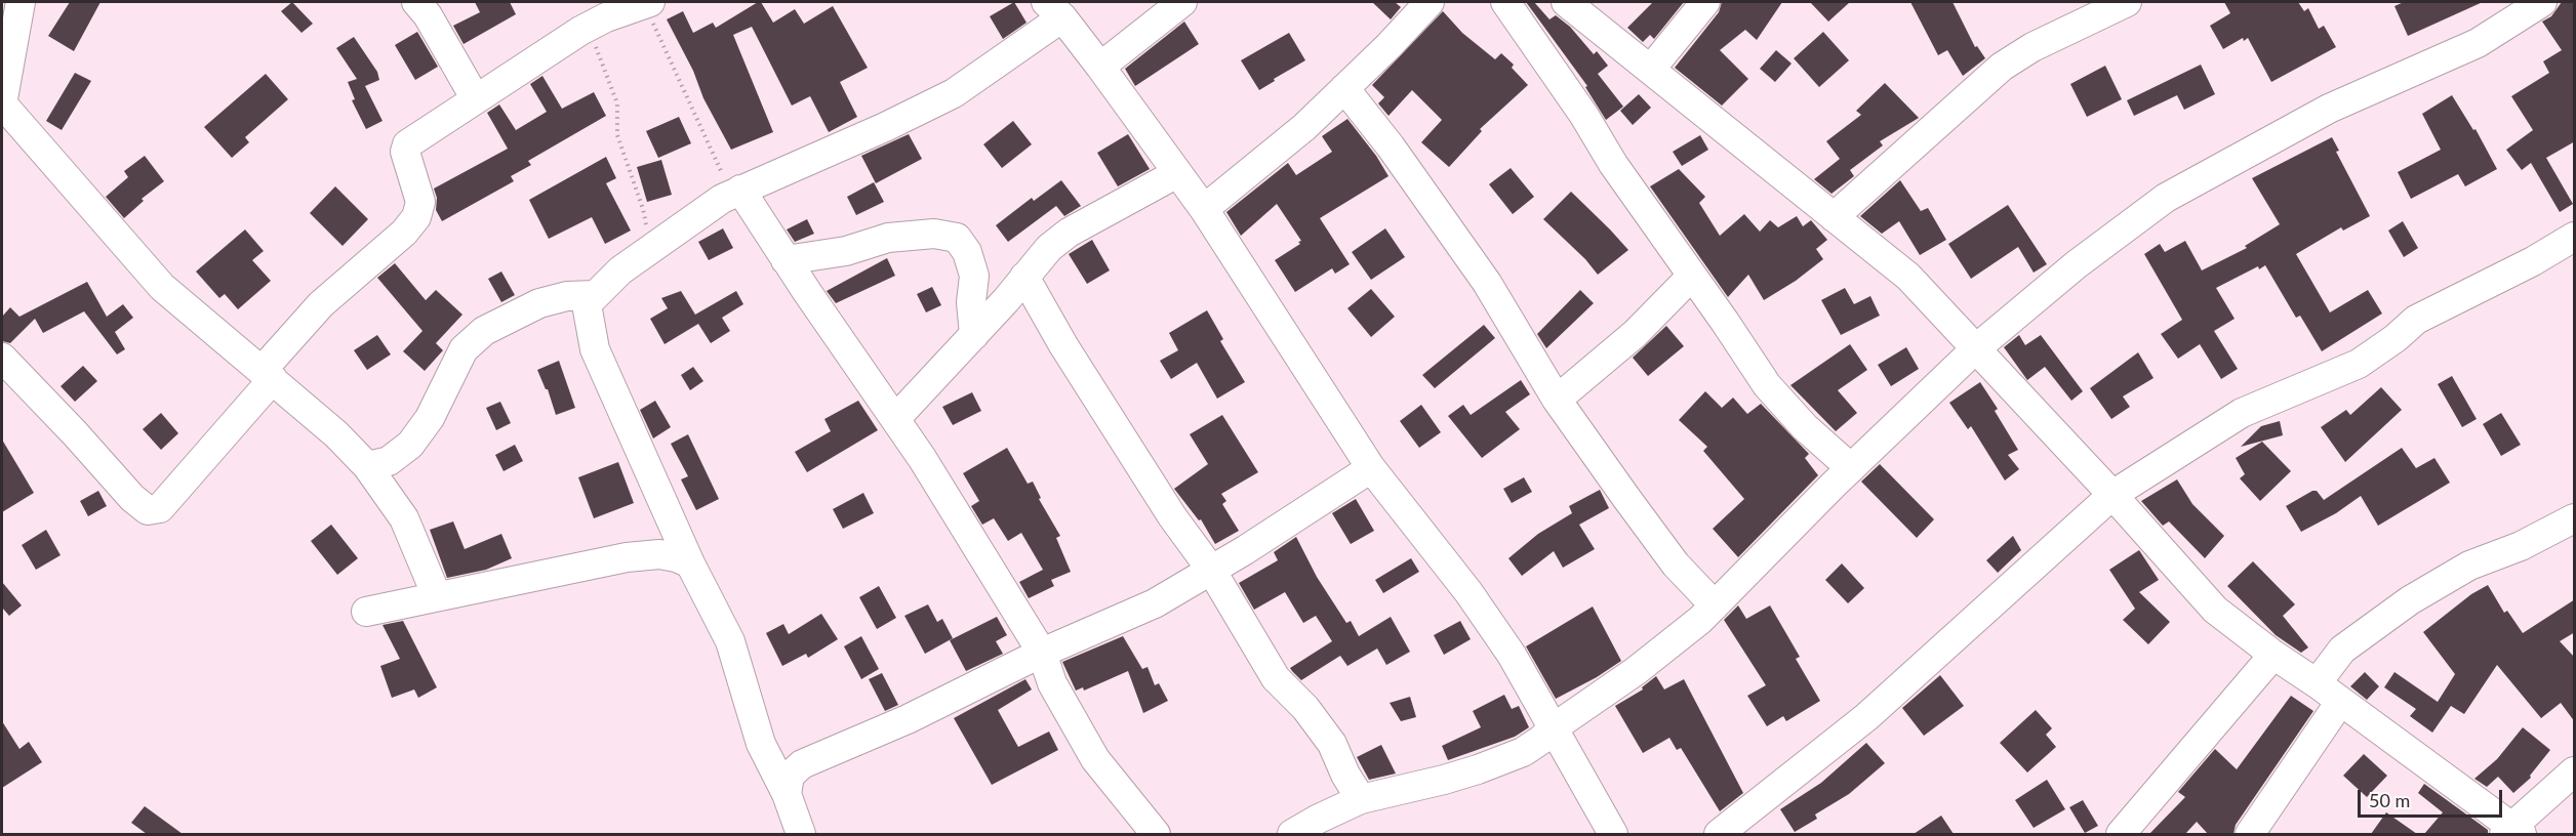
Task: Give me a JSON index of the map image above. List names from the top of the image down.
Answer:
{
  "scale_bar": "50 m"
}
